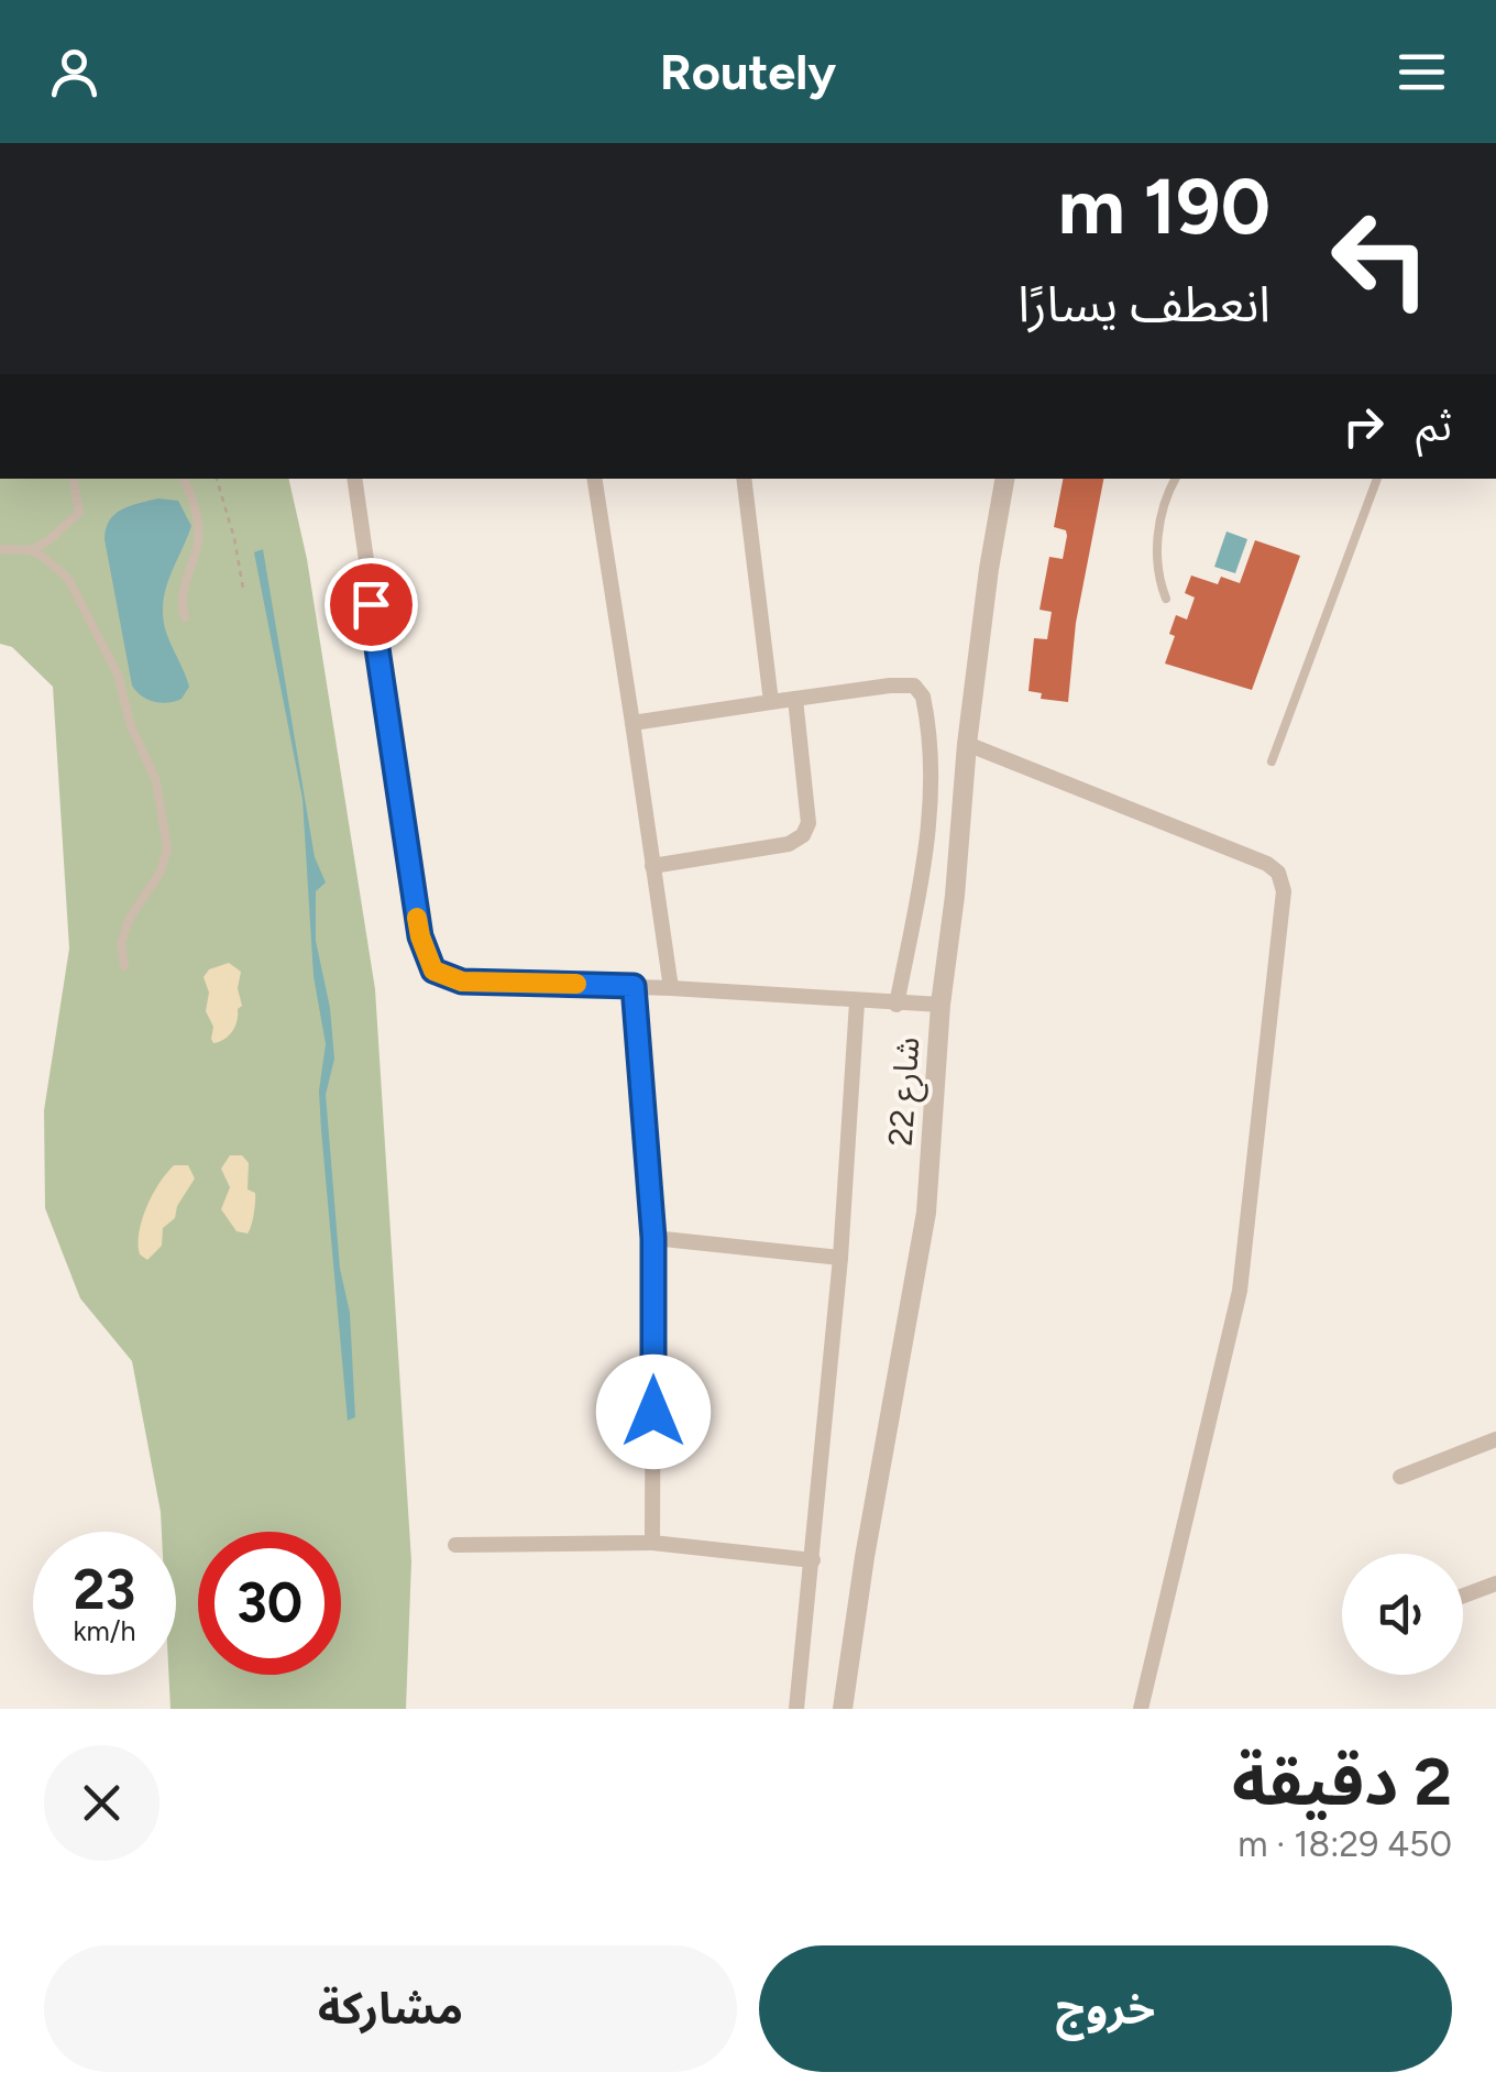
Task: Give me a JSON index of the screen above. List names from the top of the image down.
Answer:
{
  "streets": {
    "street": ["شارع 22"]
  },
  "page": {
    "header": "Routely",
    "turn": ["190 m", "انعطف يسارًا"],
    "then": "ثم",
    "speed": "23 km/h",
    "limit": "30",
    "heading": ["2 دقيقة", "450 m · 18:29"],
    "buttons": ["خروج", "مشاركة"]
  }
}
